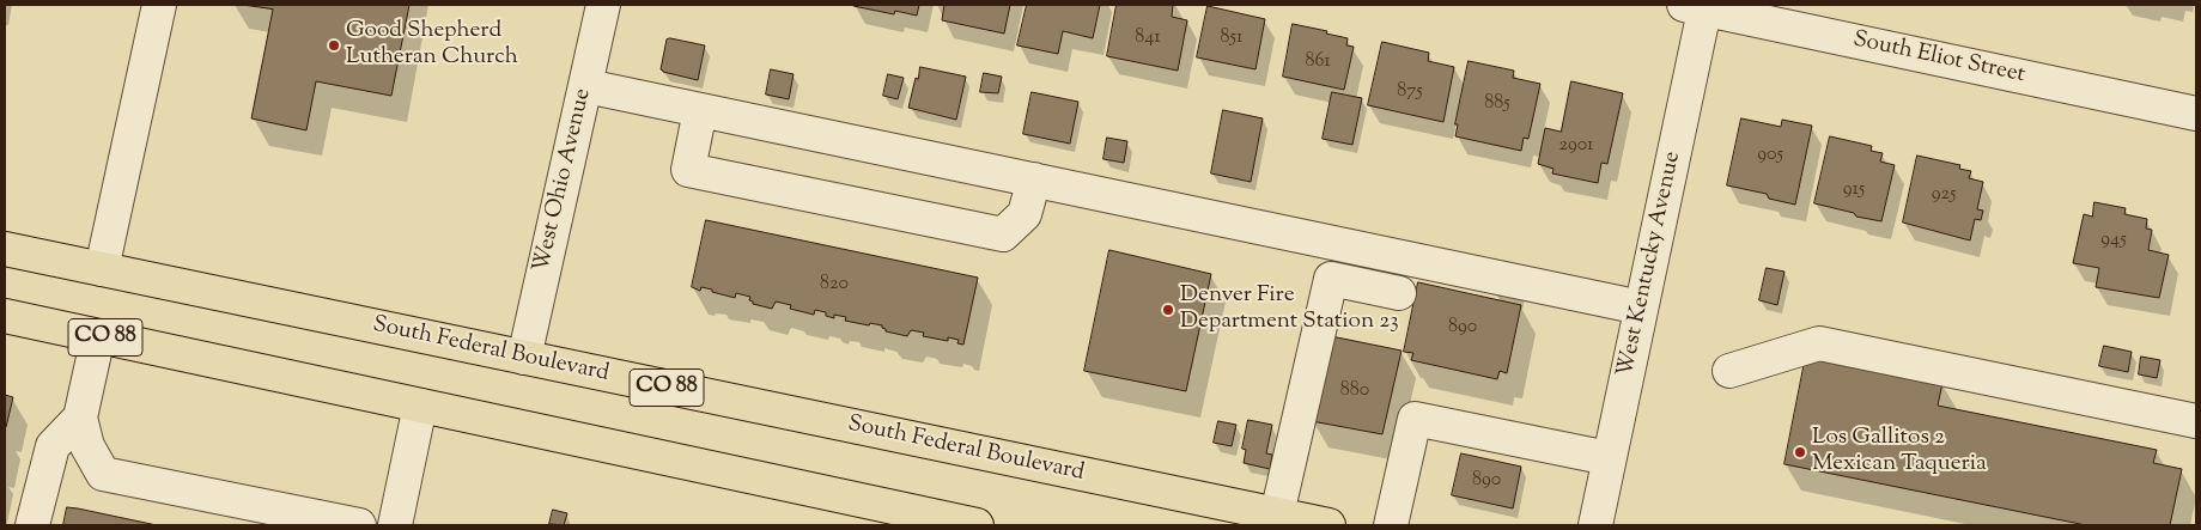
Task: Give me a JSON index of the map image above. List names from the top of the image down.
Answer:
{
  "streets": {
    "main road": ["CO 88", "South Federal Boulevard"],
    "street": ["South Eliot Street", "West Ohio Avenue", "West Kentucky Avenue"]
  },
  "crossings": [
    ["South Eliot Street", "West Kentucky Avenue"],
    ["West Ohio Avenue", "South Federal Boulevard"]
  ],
  "places": ["Good Shepherd Lutheran Church", "Denver Fire Department Station 23", "Los Gallitos 2 Mexican Taqueria"],
  "house_numbers": [
    "841",
    "851",
    "861",
    "875",
    "885",
    "2901",
    "905",
    "915",
    "925",
    "945",
    "820",
    "890",
    "880",
    "890"
  ]
}
